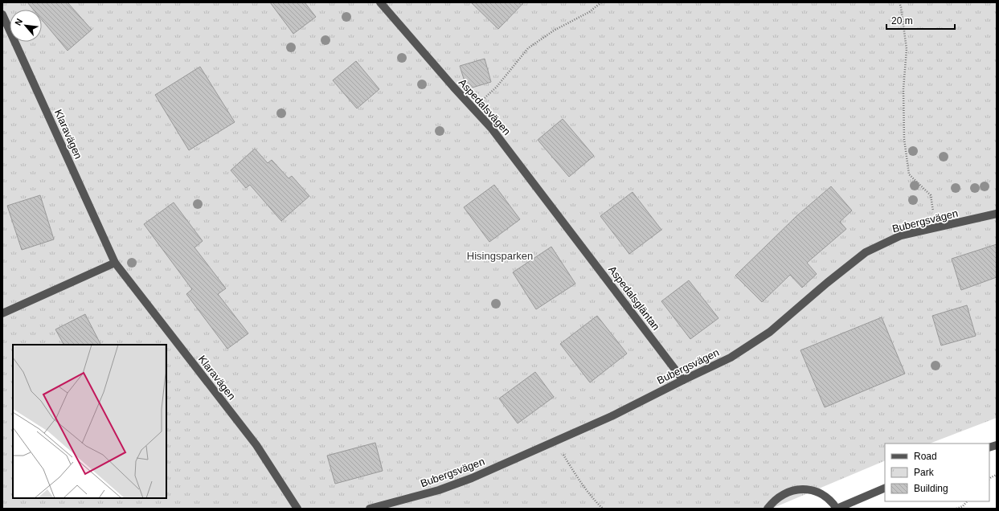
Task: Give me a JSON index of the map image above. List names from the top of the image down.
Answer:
{
  "streets": {
    "street": [
      "Aspedalsvägen",
      "Klaravägen",
      "Bubergsvägen",
      "Aspedalsgläntan"
    ]
  },
  "crossings": [
    ["Aspedalsvägen", "Aspedalsgläntan"],
    ["Bubergsvägen", "Aspedalsgläntan"]
  ],
  "parks": ["Hisingsparken"],
  "legend": ["Road", "Park", "Building"],
  "scale_bar": "20 m",
  "north": "top left"
}
